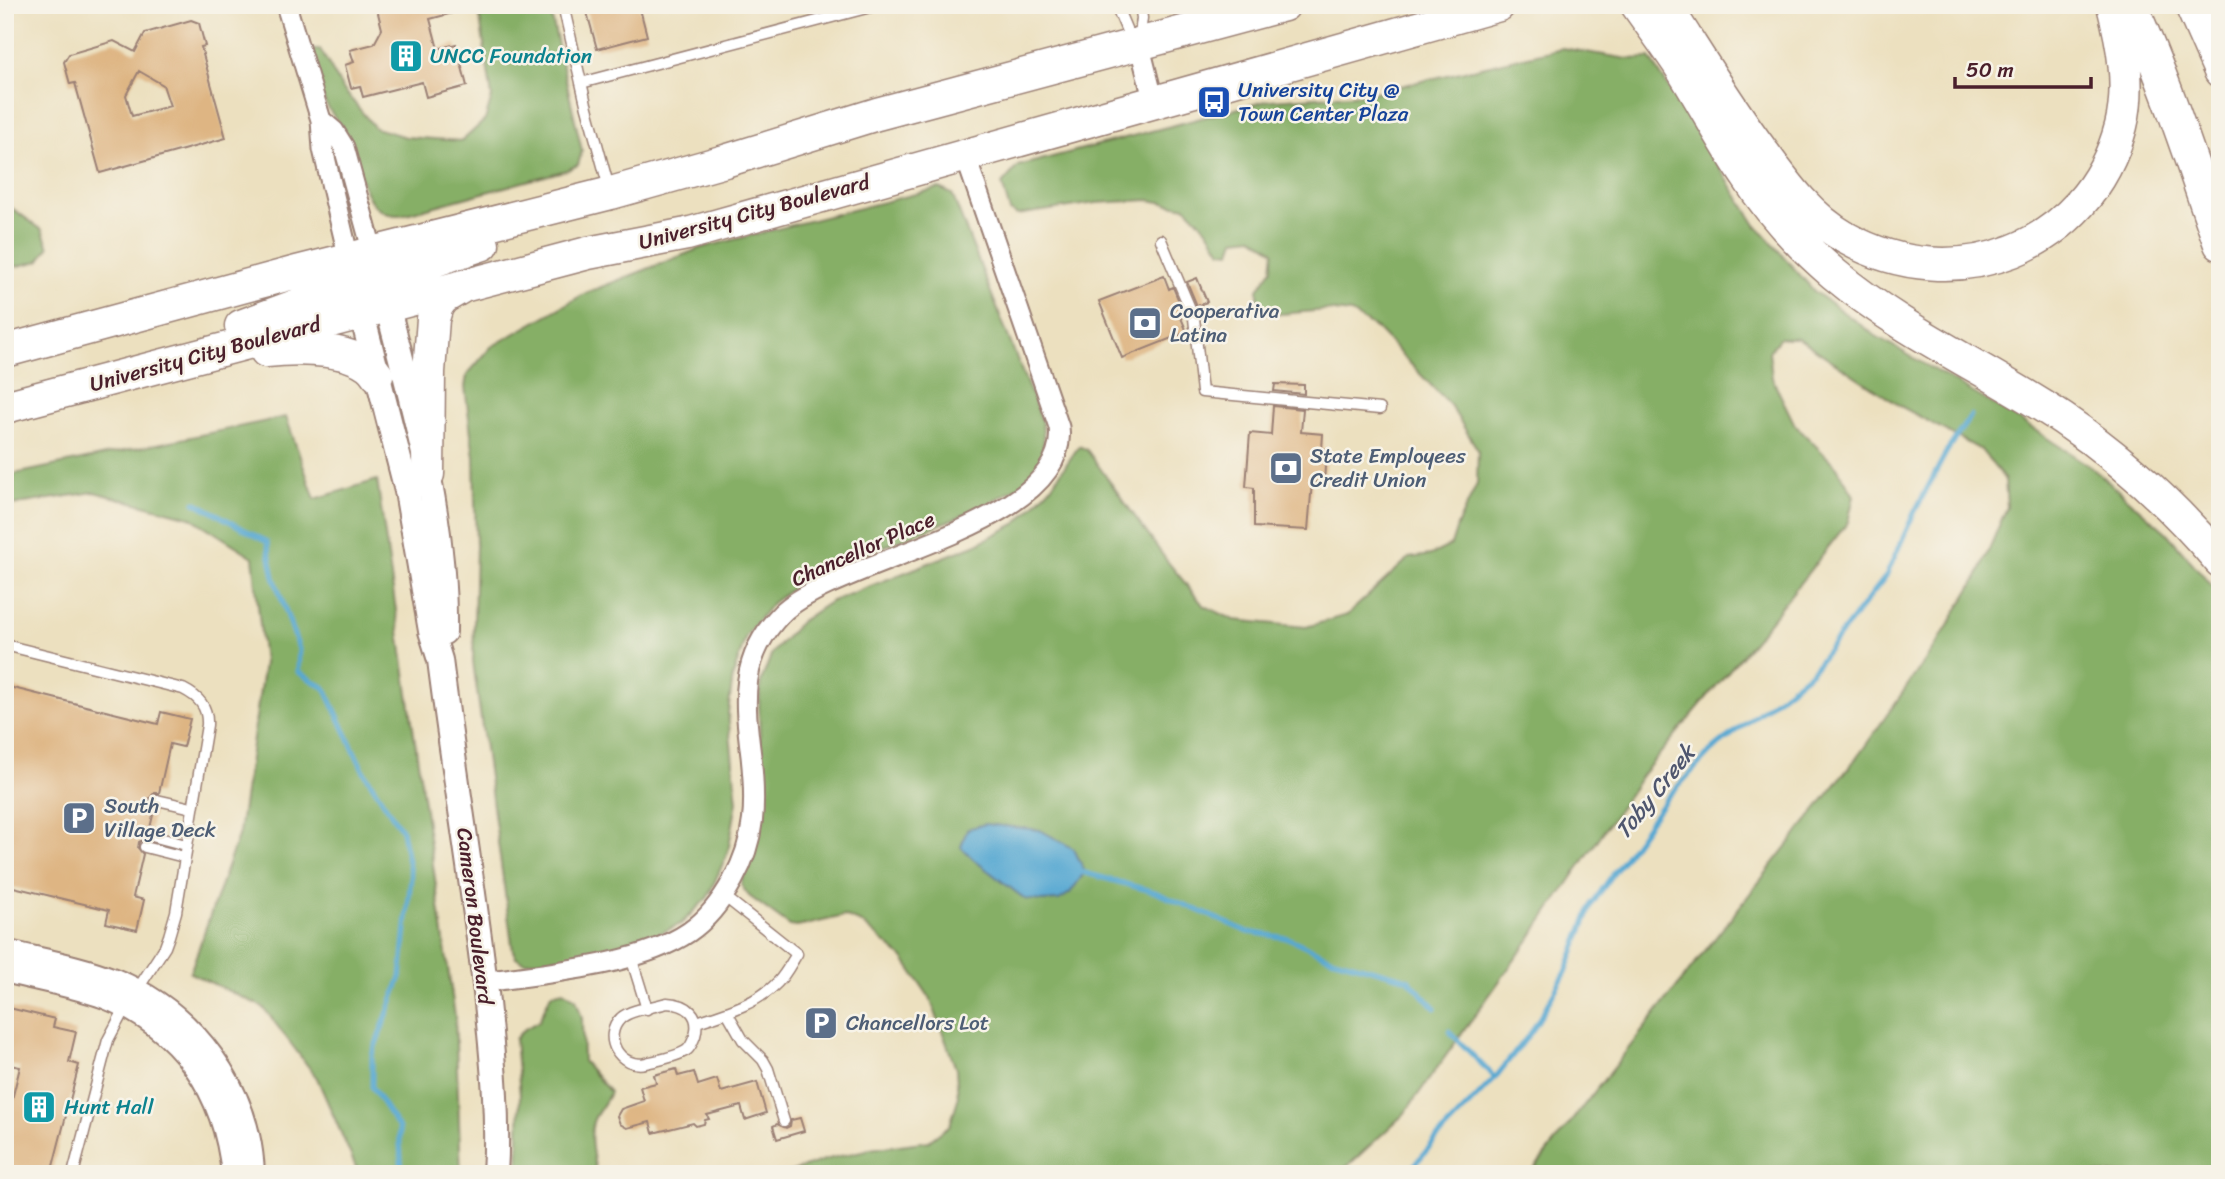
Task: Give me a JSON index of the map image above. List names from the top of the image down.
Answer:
{
  "streets": {
    "main road": ["University City Boulevard"],
    "street": ["Chancellor Place", "Cameron Boulevard"]
  },
  "crossings": [
    ["University City Boulevard", "Chancellor Place"],
    ["University City Boulevard", "Cameron Boulevard"],
    ["Chancellor Place", "Cameron Boulevard"]
  ],
  "water": ["Toby Creek"],
  "places": {
    "building": ["UNCC Foundation", "Hunt Hall"],
    "bus stop": ["University City @ Town Center Plaza"],
    "bank": ["Cooperativa Latina", "State Employees Credit Union"],
    "parking": ["South Village Deck", "Chancellors Lot"]
  },
  "scale_bar": "50 m"
}
